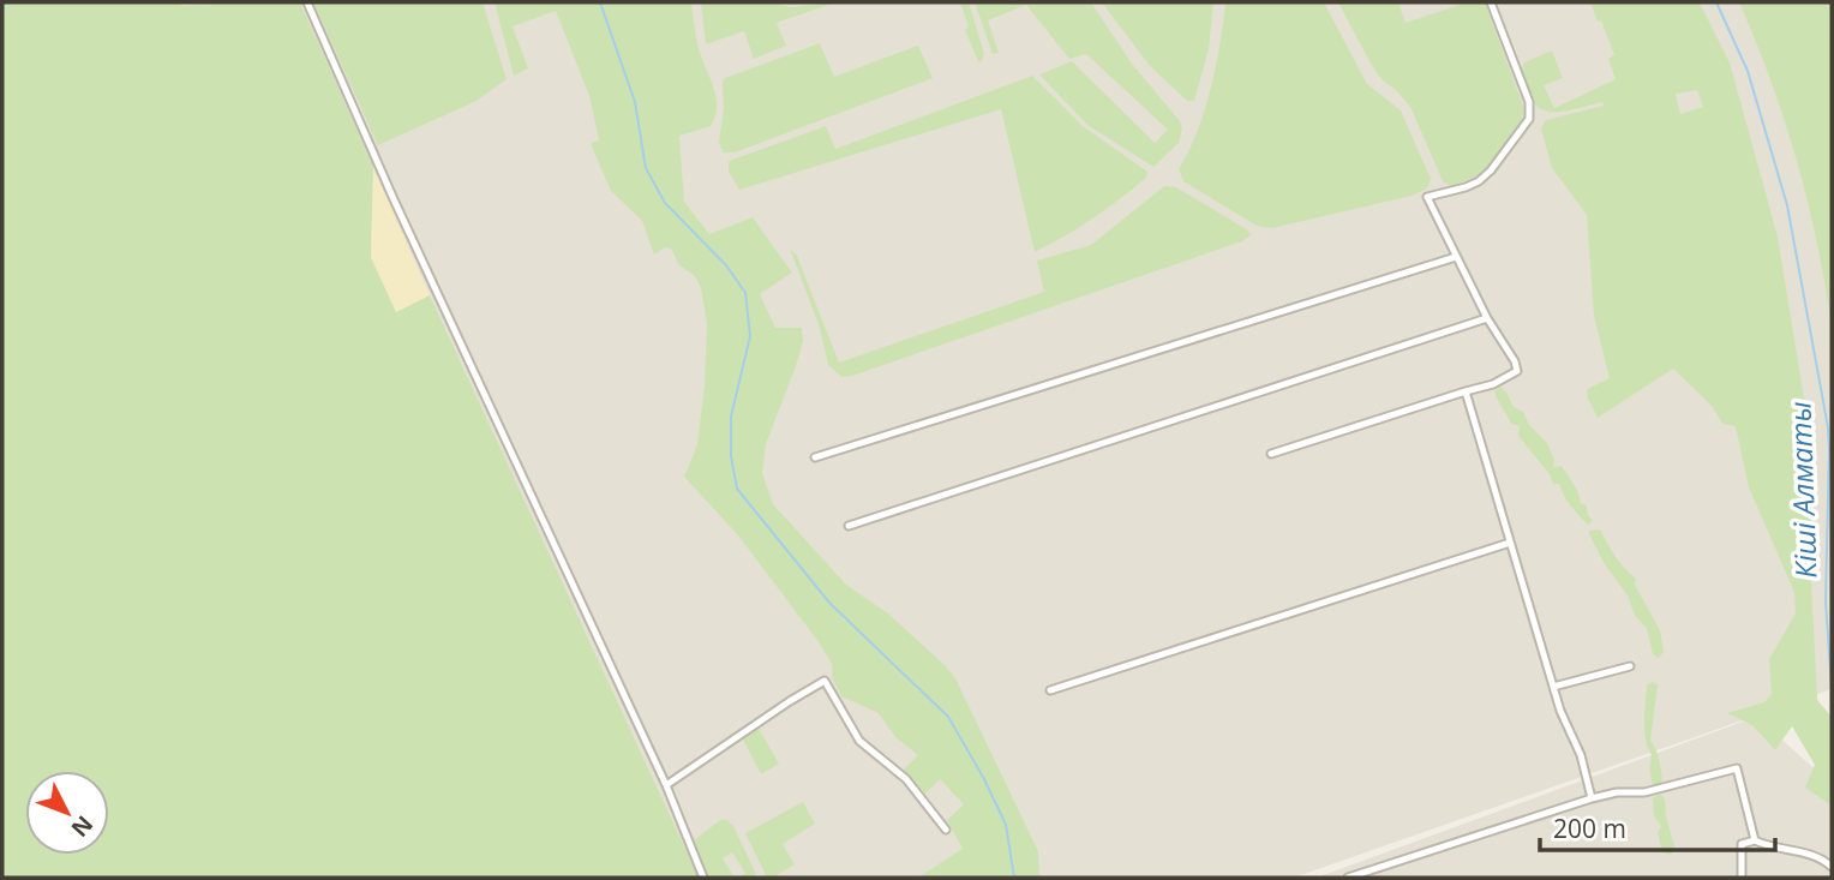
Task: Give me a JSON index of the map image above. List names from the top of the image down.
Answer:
{
  "water": ["Кіші Алматы"],
  "scale_bar": "200 m",
  "north": "bottom right"
}
